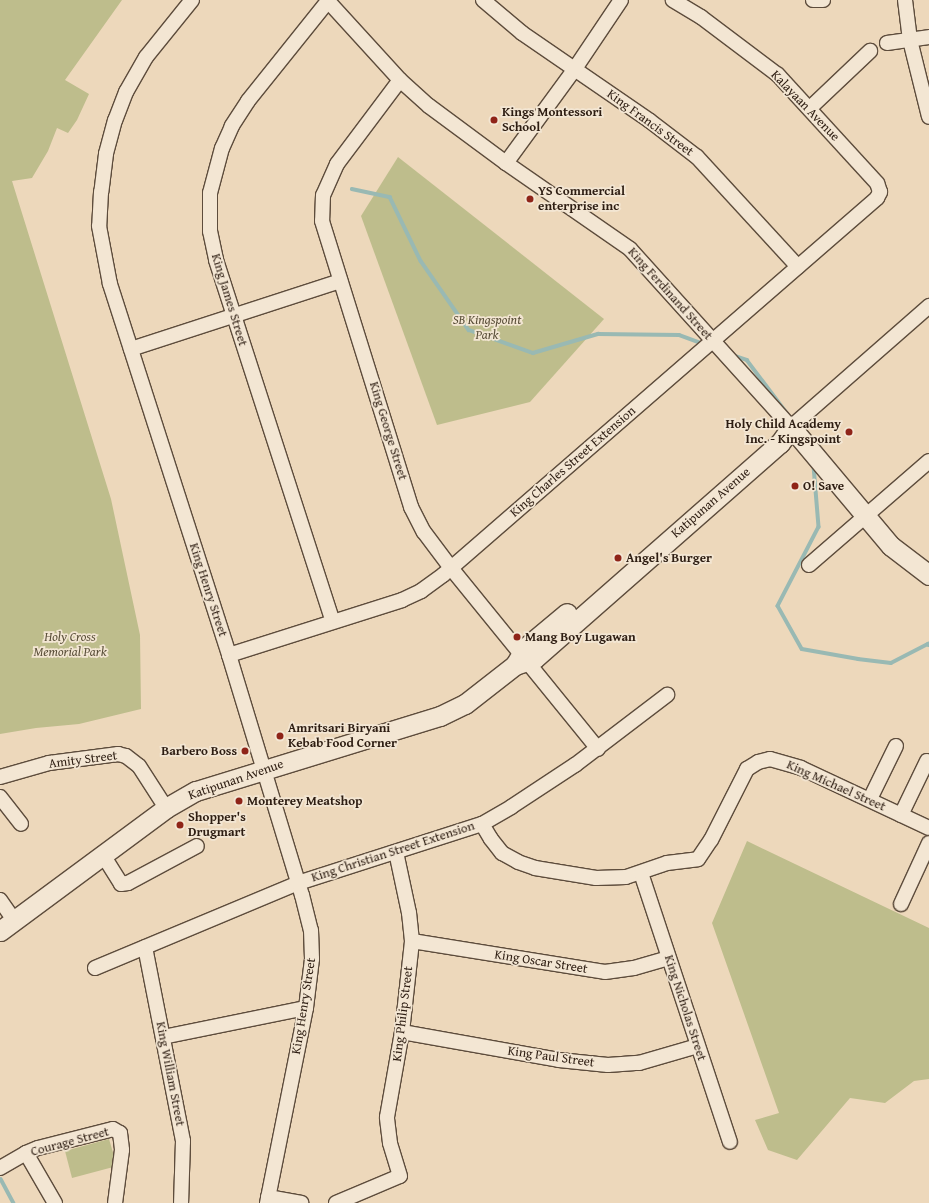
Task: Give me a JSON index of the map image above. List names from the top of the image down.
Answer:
{
  "streets": {
    "main road": ["King Ferdinand Street", "Katipunan Avenue"],
    "street": [
      "Kalayaan Avenue",
      "King Francis Street",
      "King James Street",
      "King George Street",
      "King Charles Street Extension",
      "King Henry Street",
      "Amity Street",
      "King Michael Street",
      "King Christian Street Extension",
      "King Oscar Street",
      "King Nicholas Street",
      "King Philip Street",
      "King Paul Street",
      "King William Street",
      "Courage Street"
    ]
  },
  "crossings": [
    ["Kalayaan Avenue", "King Charles Street Extension"],
    ["King Francis Street", "King Charles Street Extension"],
    ["King Ferdinand Street", "King James Street"],
    ["King Ferdinand Street", "King George Street"],
    ["King Ferdinand Street", "King Charles Street Extension"],
    ["King Ferdinand Street", "Katipunan Avenue"],
    ["King James Street", "King Charles Street Extension"],
    ["King George Street", "King Charles Street Extension"],
    ["King George Street", "Katipunan Avenue"],
    ["King George Street", "King Christian Street Extension"],
    ["King Charles Street Extension", "King Henry Street"],
    ["Katipunan Avenue", "King Henry Street"],
    ["Katipunan Avenue", "Amity Street"],
    ["King Henry Street", "King Christian Street Extension"],
    ["King Michael Street", "King Christian Street Extension"],
    ["King Michael Street", "King Nicholas Street"],
    ["King Christian Street Extension", "King Philip Street"],
    ["King Christian Street Extension", "King William Street"],
    ["King Oscar Street", "King Nicholas Street"],
    ["King Oscar Street", "King Philip Street"],
    ["King Nicholas Street", "King Paul Street"],
    ["King Philip Street", "King Paul Street"]
  ],
  "parks": ["SB Kingspoint Park", "Holy Cross Memorial Park"],
  "places": [
    "Kings Montessori School",
    "YS Commercial enterprise inc",
    "Holy Child Academy Inc. - Kingspoint",
    "O! Save",
    "Angel's Burger",
    "Mang Boy Lugawan",
    "Amritsari Biryani Kebab Food Corner",
    "Barbero Boss",
    "Monterey Meatshop",
    "Shopper's Drugmart"
  ]
}
